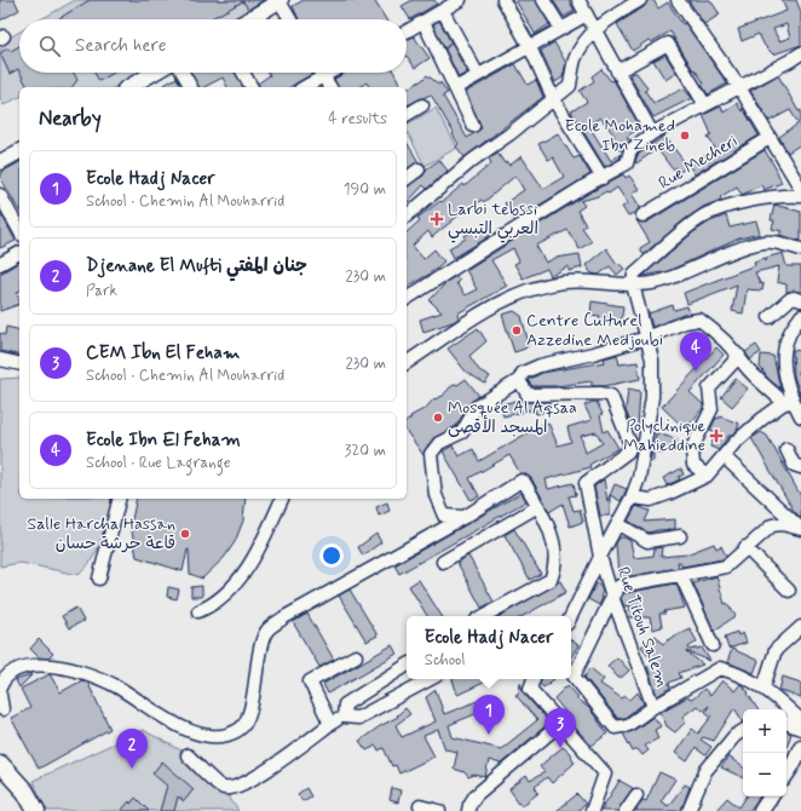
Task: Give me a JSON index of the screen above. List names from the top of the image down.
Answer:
{
  "streets": {
    "street": ["Rue Mecheri", "Rue Titouh Salem"]
  },
  "places": {
    "other": [
      "Ecole Mohamed Ibn Zineb",
      "Centre Culturel Azzedine Medjoubi",
      "Mosquée Al Aqsaa المسجد الأقصى",
      "Salle Harcha Hassan قاعة حرشة حسان"
    ],
    "health": ["Larbi tebssi العربي التبسي", "Polyclinique Mahieddine"]
  },
  "page": {
    "search": "Search here",
    "heading": ["Nearby", "4 results"],
    "list": [
      {
        "mark": "1",
        "name": "Ecole Hadj Nacer",
        "note": "School · Chemin Al Mouharrid",
        "value": "190 m"
      },
      {
        "mark": "2",
        "name": "Djenane El Mufti جنان المفتي",
        "note": "Park",
        "value": "230 m"
      },
      {
        "mark": "3",
        "name": "CEM Ibn El Feham",
        "note": "School · Chemin Al Mouharrid",
        "value": "230 m"
      },
      {
        "mark": "4",
        "name": "Ecole Ibn El Feham",
        "note": "School · Rue Lagrange",
        "value": "320 m"
      }
    ],
    "pins": [
      "4",
      "1",
      "3",
      "2"
    ],
    "popup": ["Ecole Hadj Nacer", "School"],
    "map_buttons": ["+", "−"]
  }
}
